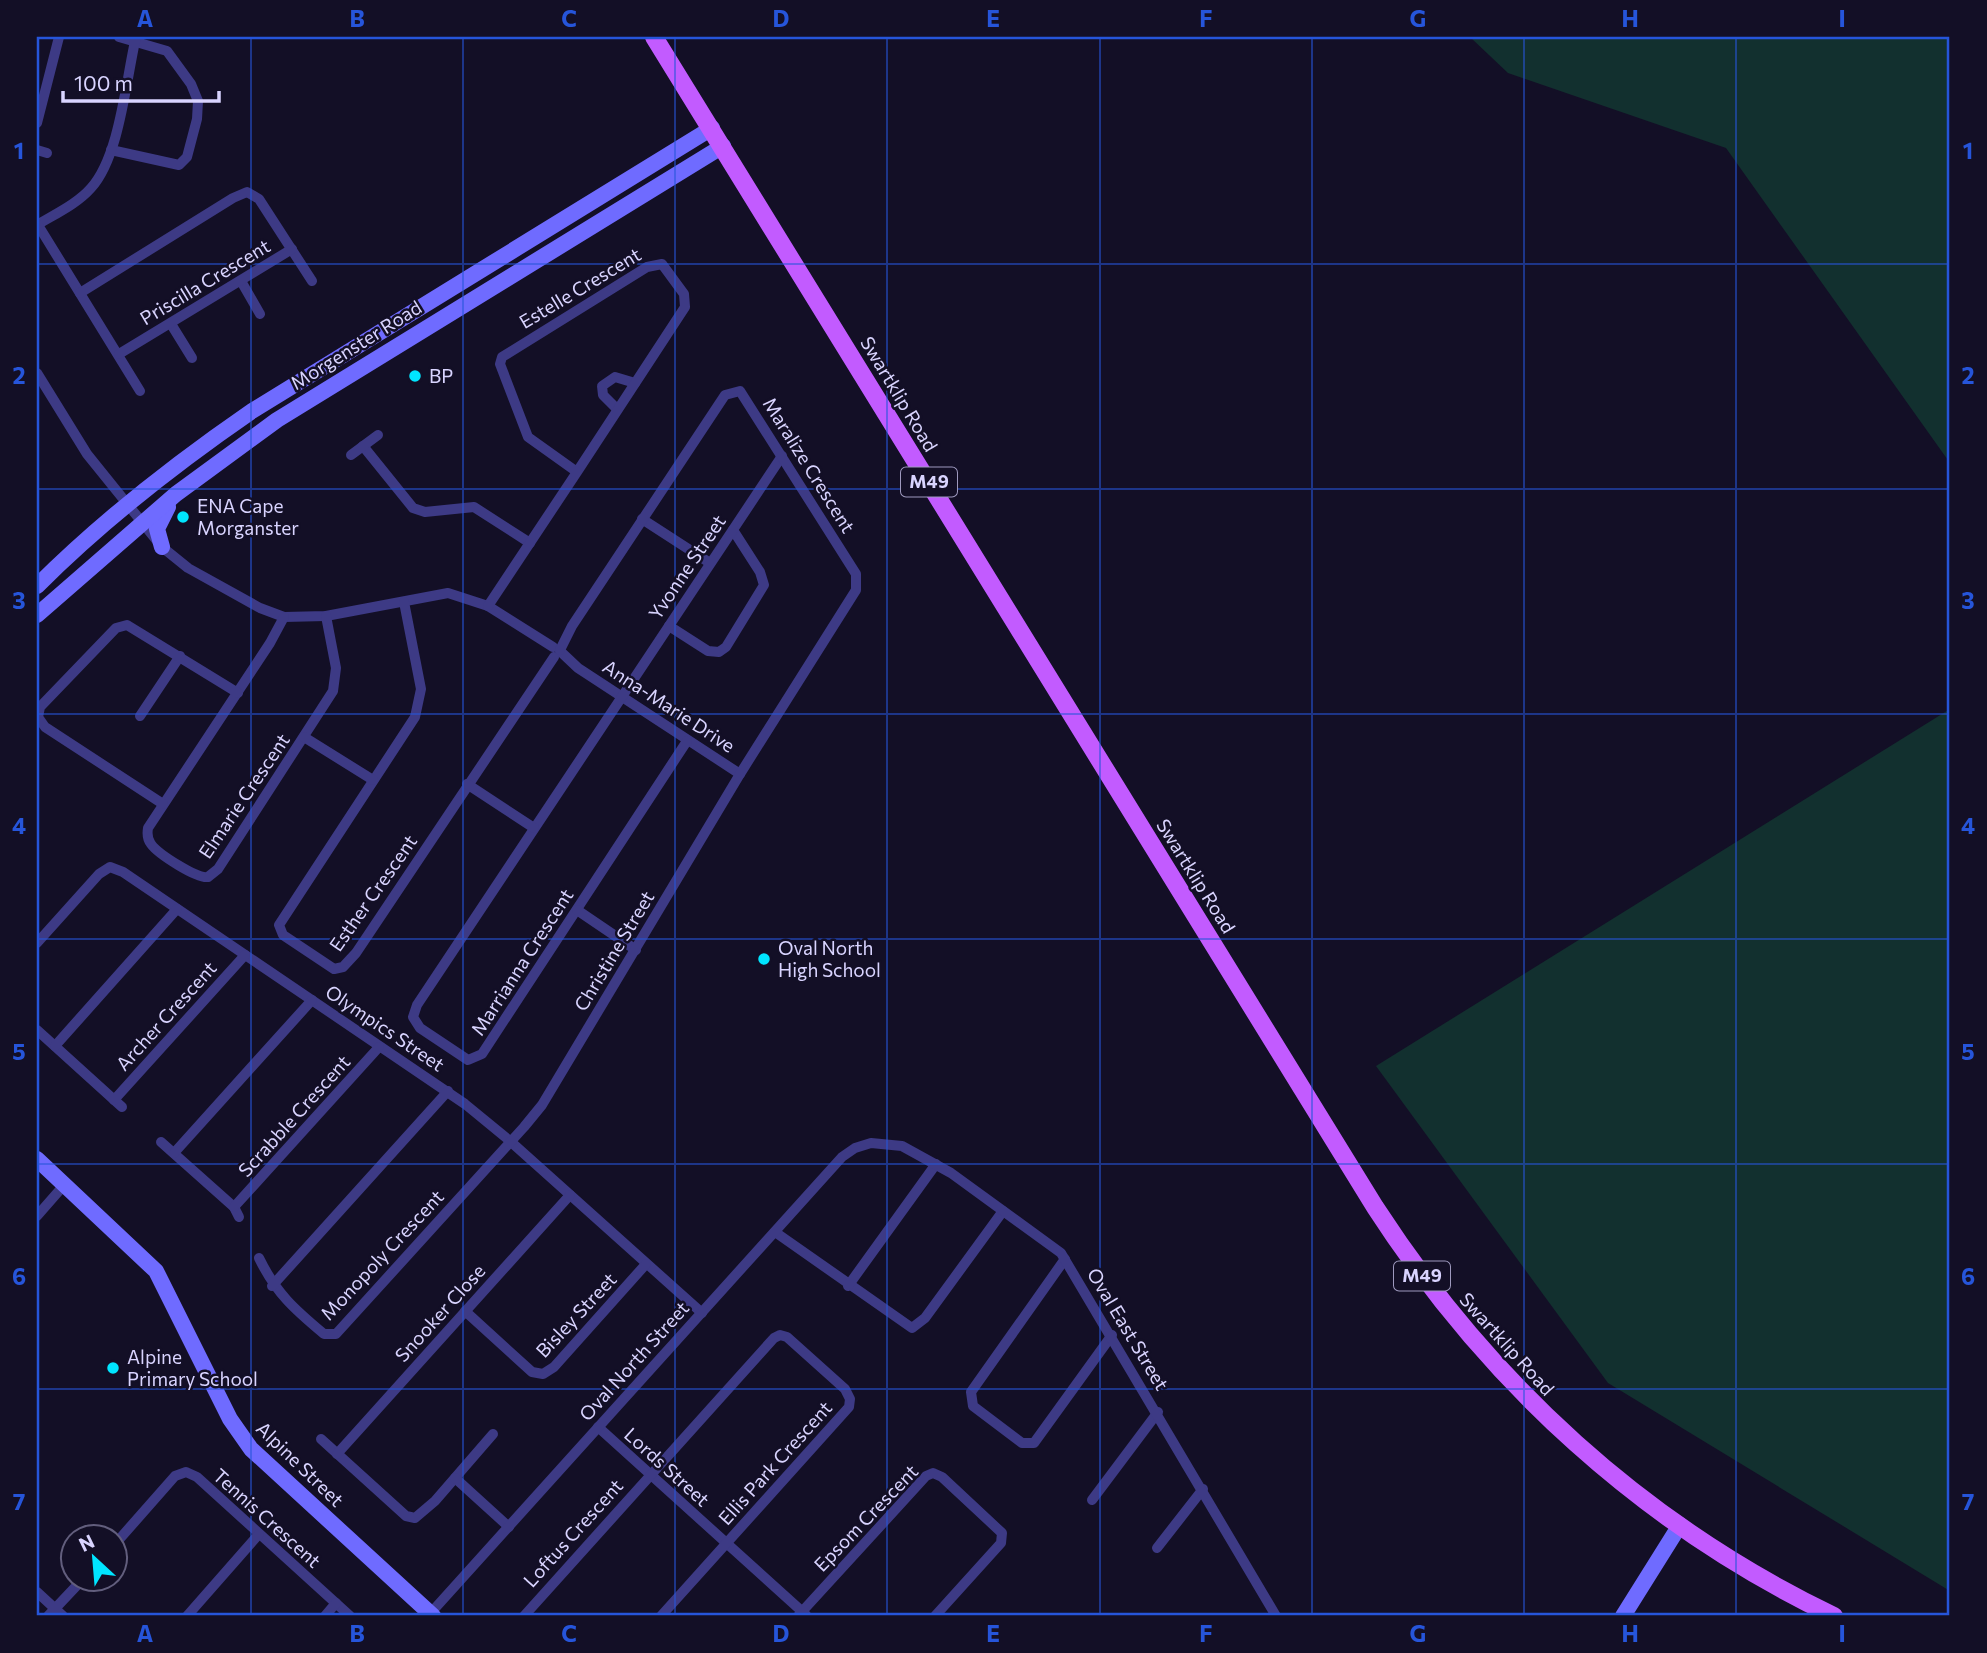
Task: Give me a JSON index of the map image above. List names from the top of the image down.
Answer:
{
  "streets": {
    "main road": [
      "Morgenster Road",
      "Swartklip Road",
      "M49",
      "Alpine Street"
    ],
    "street": [
      "Priscilla Crescent",
      "Estelle Crescent",
      "Maralize Crescent",
      "Yvonne Street",
      "Anna-Marie Drive",
      "Elmarie Crescent",
      "Esther Crescent",
      "Christine Street",
      "Marrianna Crescent",
      "Archer Crescent",
      "Olympics Street",
      "Scrabble Crescent",
      "Monopoly Crescent",
      "Snooker Close",
      "Bisley Street",
      "Oval East Street",
      "Oval North Street",
      "Ellis Park Crescent",
      "Lords Street",
      "Tennis Crescent",
      "Epsom Crescent",
      "Loftus Crescent"
    ]
  },
  "crossings": [
    ["Estelle Crescent", "Anna-Marie Drive"],
    ["Morgenster Road", "Swartklip Road"],
    ["Morgenster Road", "Anna-Marie Drive"],
    ["Maralize Crescent", "Yvonne Street"],
    ["Maralize Crescent", "Anna-Marie Drive"],
    ["Maralize Crescent", "Esther Crescent"],
    ["Maralize Crescent", "Christine Street"],
    ["Yvonne Street", "Anna-Marie Drive"],
    ["Yvonne Street", "Marrianna Crescent"],
    ["Anna-Marie Drive", "Elmarie Crescent"],
    ["Anna-Marie Drive", "Esther Crescent"],
    ["Anna-Marie Drive", "Christine Street"],
    ["Anna-Marie Drive", "Marrianna Crescent"],
    ["Christine Street", "Olympics Street"],
    ["Christine Street", "Monopoly Crescent"],
    ["Archer Crescent", "Olympics Street"],
    ["Olympics Street", "Scrabble Crescent"],
    ["Olympics Street", "Monopoly Crescent"],
    ["Olympics Street", "Snooker Close"],
    ["Olympics Street", "Bisley Street"],
    ["Olympics Street", "Oval North Street"],
    ["Snooker Close", "Bisley Street"],
    ["Oval East Street", "Oval North Street"],
    ["Oval North Street", "Alpine Street"],
    ["Oval North Street", "Lords Street"],
    ["Ellis Park Crescent", "Lords Street"],
    ["Ellis Park Crescent", "Loftus Crescent"],
    ["Lords Street", "Epsom Crescent"],
    ["Lords Street", "Loftus Crescent"]
  ],
  "places": [
    "BP",
    "ENA Cape Morganster",
    "Oval North High School",
    "Alpine Primary School"
  ],
  "scale_bar": "100 m",
  "north": "top left",
  "grid": {
    "columns": [
      "A",
      "B",
      "C",
      "D",
      "E",
      "F",
      "G",
      "H",
      "I"
    ],
    "rows": [
      "1",
      "2",
      "3",
      "4",
      "5",
      "6",
      "7"
    ]
  }
}
